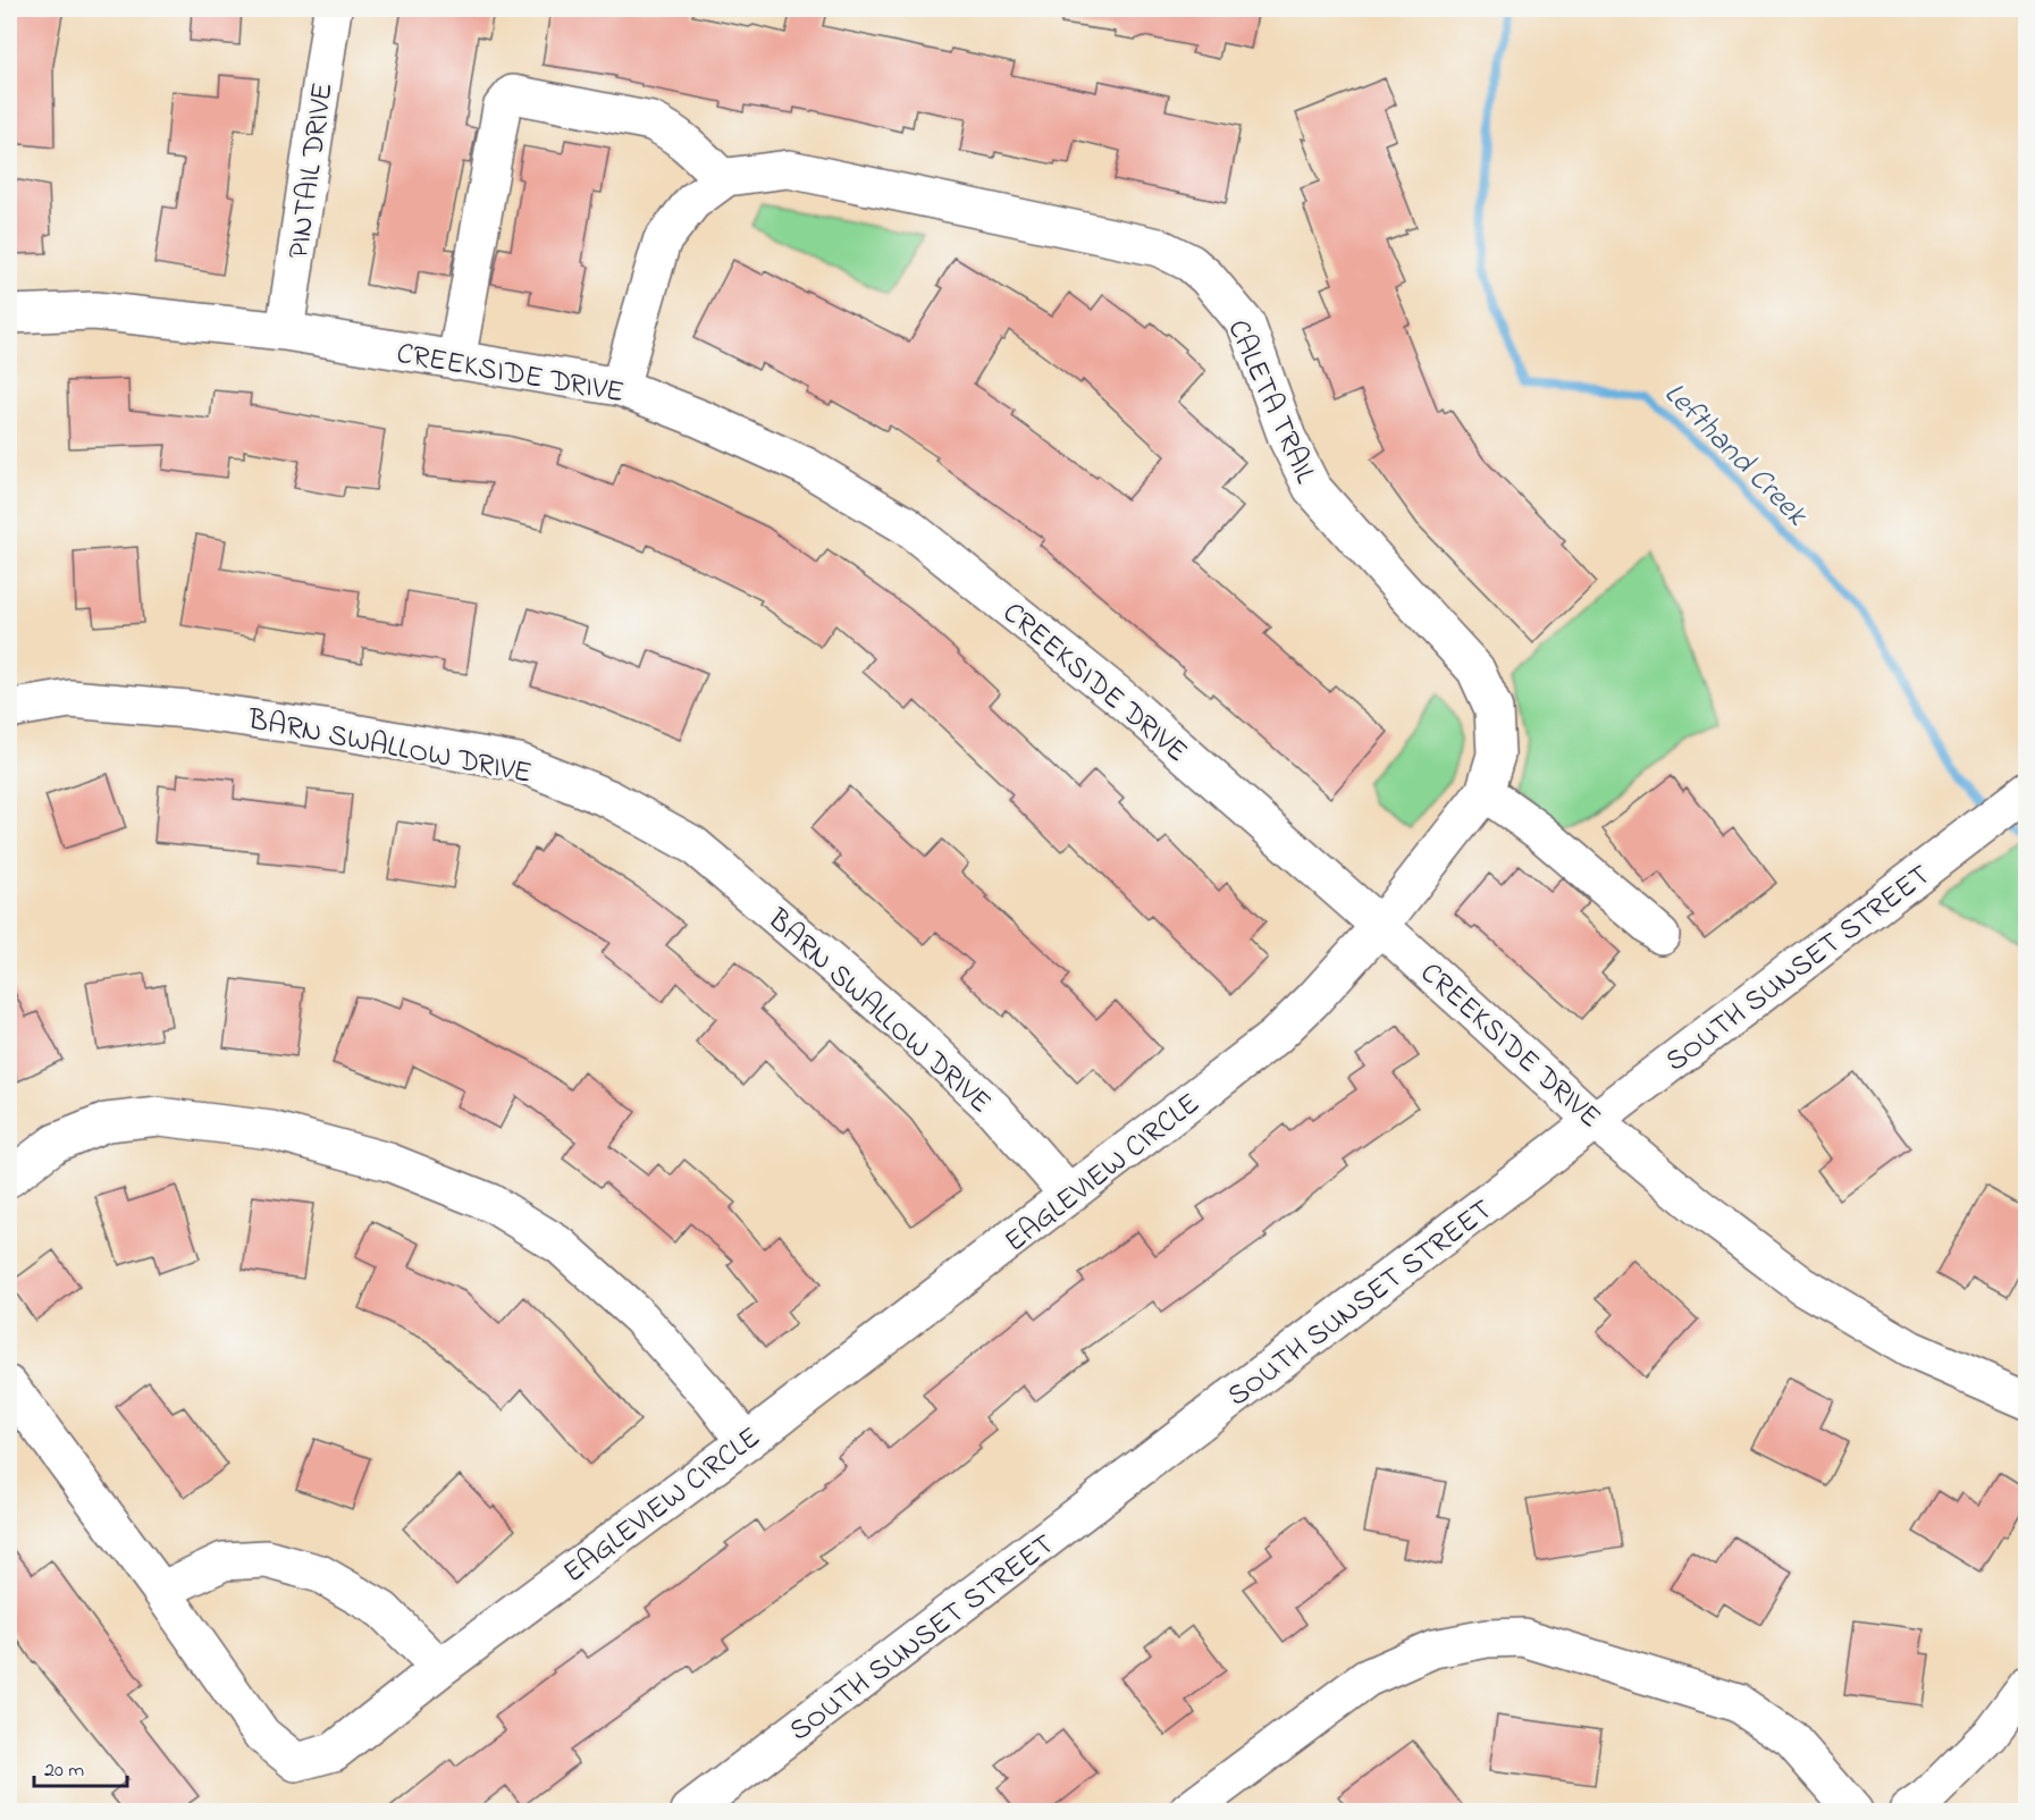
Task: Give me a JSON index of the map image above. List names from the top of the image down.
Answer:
{
  "streets": {
    "street": [
      "PINTAIL DRIVE",
      "CREEKSIDE DRIVE",
      "CALETA TRAIL",
      "BARN SWALLOW DRIVE",
      "SOUTH SUNSET STREET",
      "EAGLEVIEW CIRCLE"
    ]
  },
  "crossings": [
    ["PINTAIL DRIVE", "CREEKSIDE DRIVE"],
    ["CREEKSIDE DRIVE", "CALETA TRAIL"],
    ["CREEKSIDE DRIVE", "SOUTH SUNSET STREET"],
    ["CREEKSIDE DRIVE", "EAGLEVIEW CIRCLE"],
    ["CALETA TRAIL", "EAGLEVIEW CIRCLE"],
    ["BARN SWALLOW DRIVE", "EAGLEVIEW CIRCLE"]
  ],
  "water": ["Lefthand Creek"],
  "scale_bar": "20 m"
}
